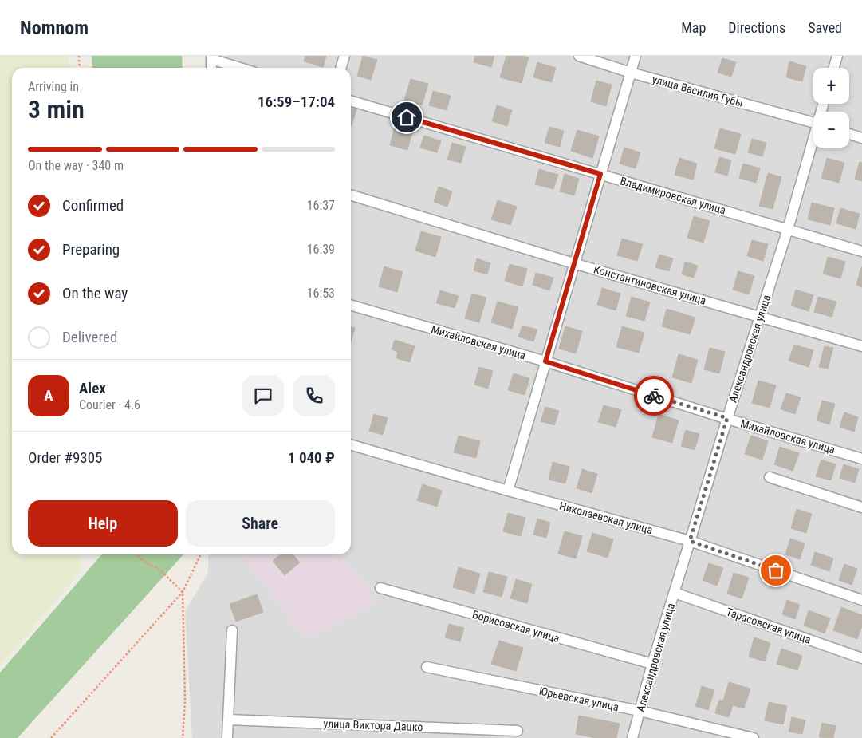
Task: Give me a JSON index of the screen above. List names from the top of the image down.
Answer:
{
  "streets": {
    "street": [
      "улица Василия Губы",
      "Владимировская улица",
      "Константиновская улица",
      "Михайловская улица",
      "Александровская улица",
      "Николаевская улица",
      "Тарасовская улица",
      "Борисовская улица",
      "Юрьевская улица",
      "улица Виктора Дацко"
    ]
  },
  "crossings": [
    ["Владимировская улица", "Александровская улица"],
    ["Константиновская улица", "Александровская улица"],
    ["Михайловская улица", "Александровская улица"],
    ["Александровская улица", "Николаевская улица"],
    ["Александровская улица", "Тарасовская улица"],
    ["Александровская улица", "Борисовская улица"],
    ["Александровская улица", "Юрьевская улица"]
  ],
  "page": {
    "header": "Nomnom",
    "nav": ["Map", "Directions", "Saved"],
    "map_buttons": ["+", "−"],
    "heading": ["3 min", "Arriving in", "16:59–17:04"],
    "panel": [
      "Alex",
      "Courier · 4.6",
      "Order #9305",
      "1 040 ₽"
    ],
    "bar": "On the way · 340 m",
    "list": [
      ["Confirmed", "16:37"],
      ["Preparing", "16:39"],
      ["On the way", "16:53"],
      "Delivered"
    ],
    "round": "A",
    "buttons": ["Help", "Share"]
  }
}
